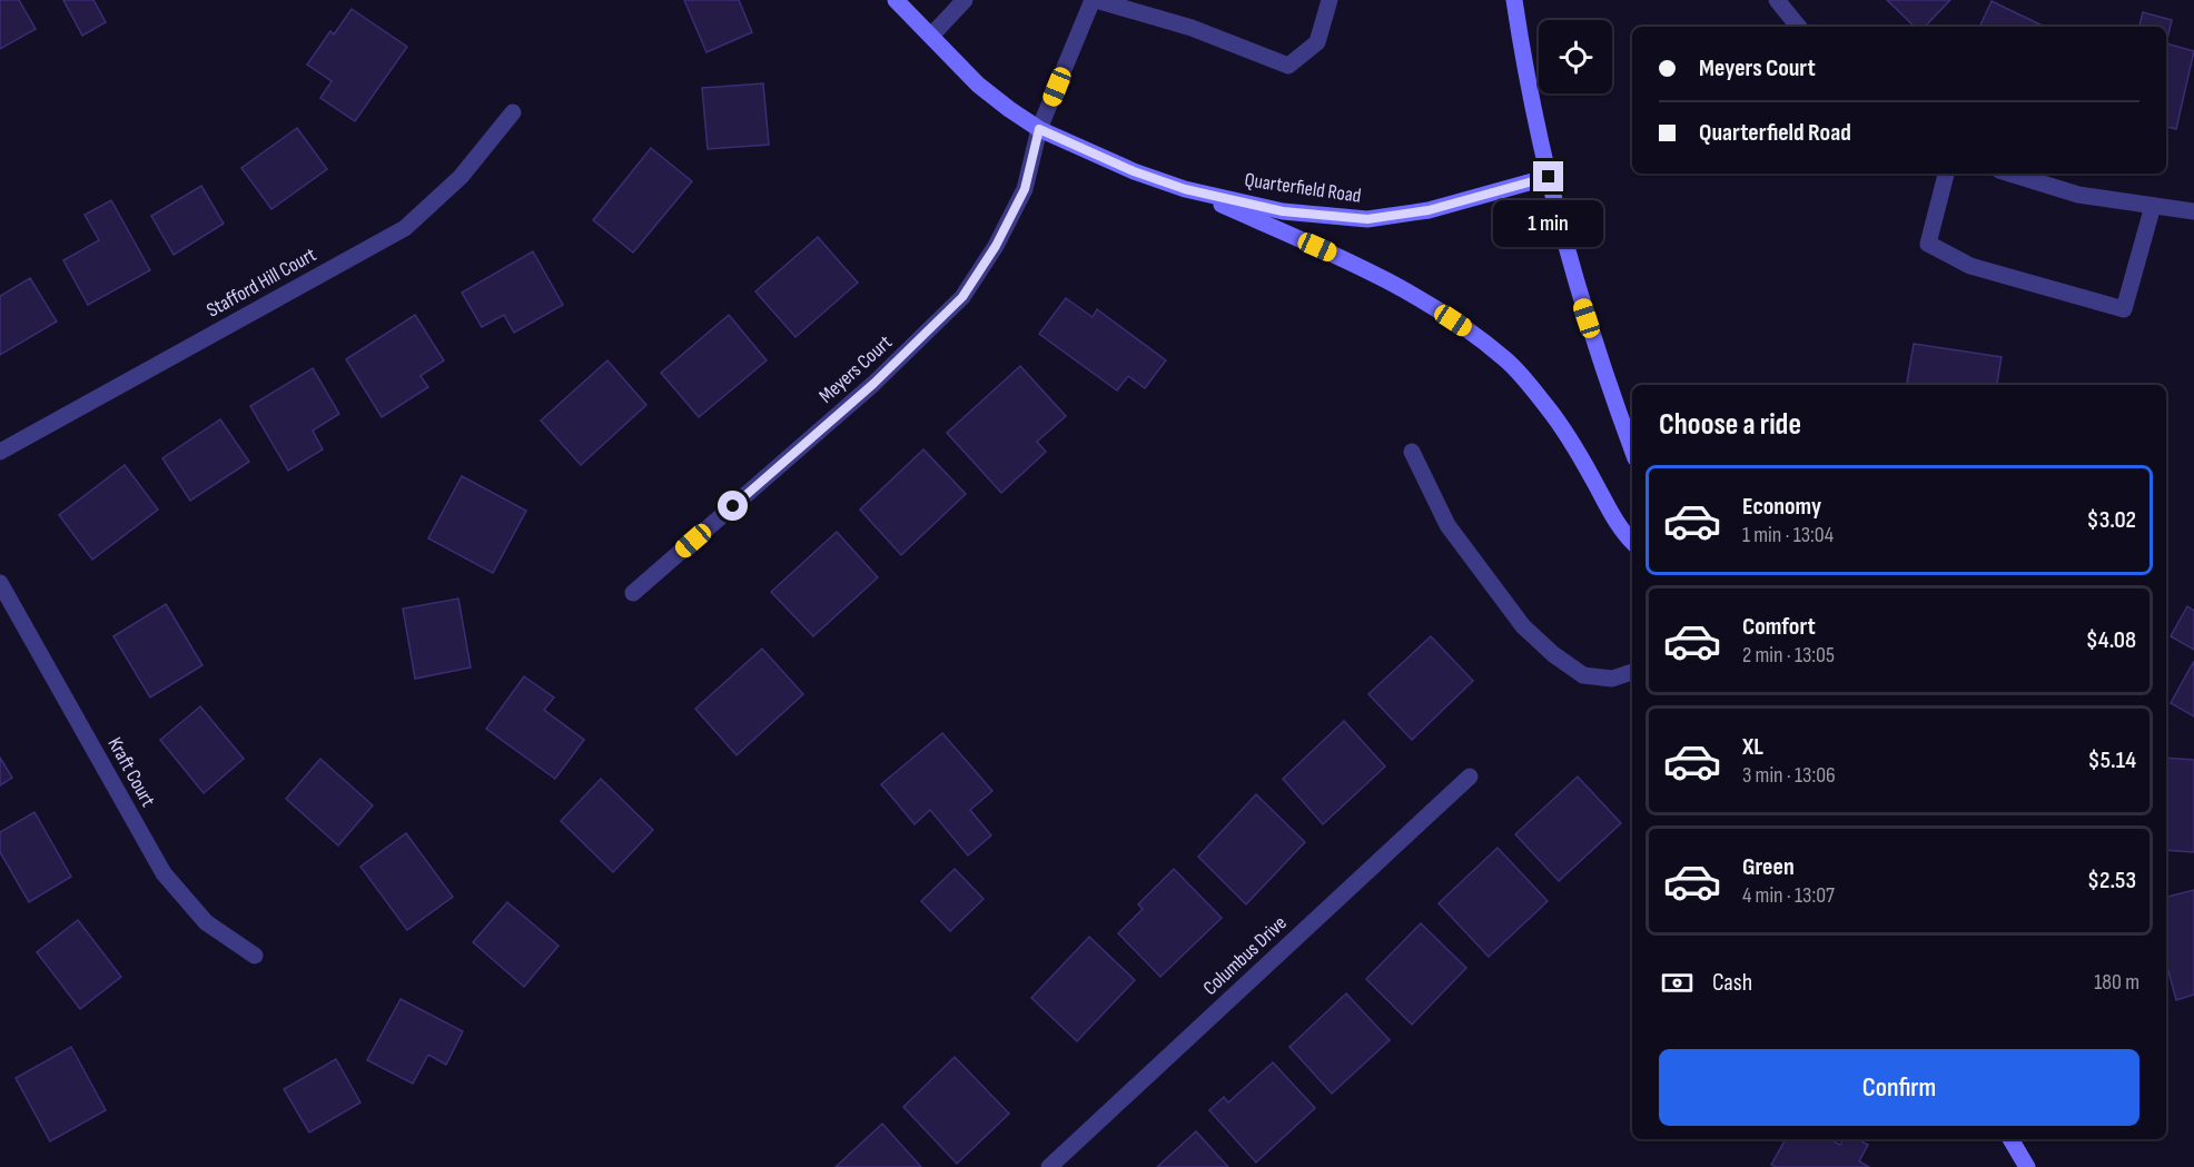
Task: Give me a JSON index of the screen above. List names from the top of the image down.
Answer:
{
  "streets": {
    "main road": ["Quarterfield Road"],
    "street": [
      "Stafford Hill Court",
      "Meyers Court",
      "Kraft Court",
      "Columbus Drive"
    ]
  },
  "crossings": [
    ["Quarterfield Road", "Meyers Court"]
  ],
  "page": {
    "banner": ["Meyers Court", "Quarterfield Road"],
    "bubble": "1 min",
    "heading": "Choose a ride",
    "list": [
      {
        "name": "Economy",
        "note": "1 min · 13:04",
        "value": "$3.02"
      },
      {
        "name": "Comfort",
        "note": "2 min · 13:05",
        "value": "$4.08"
      },
      {
        "name": "XL",
        "note": "3 min · 13:06",
        "value": "$5.14"
      },
      {
        "name": "Green",
        "note": "4 min · 13:07",
        "value": "$2.53"
      }
    ],
    "pay": ["Cash", "180 m"],
    "buttons": "Confirm"
  }
}
